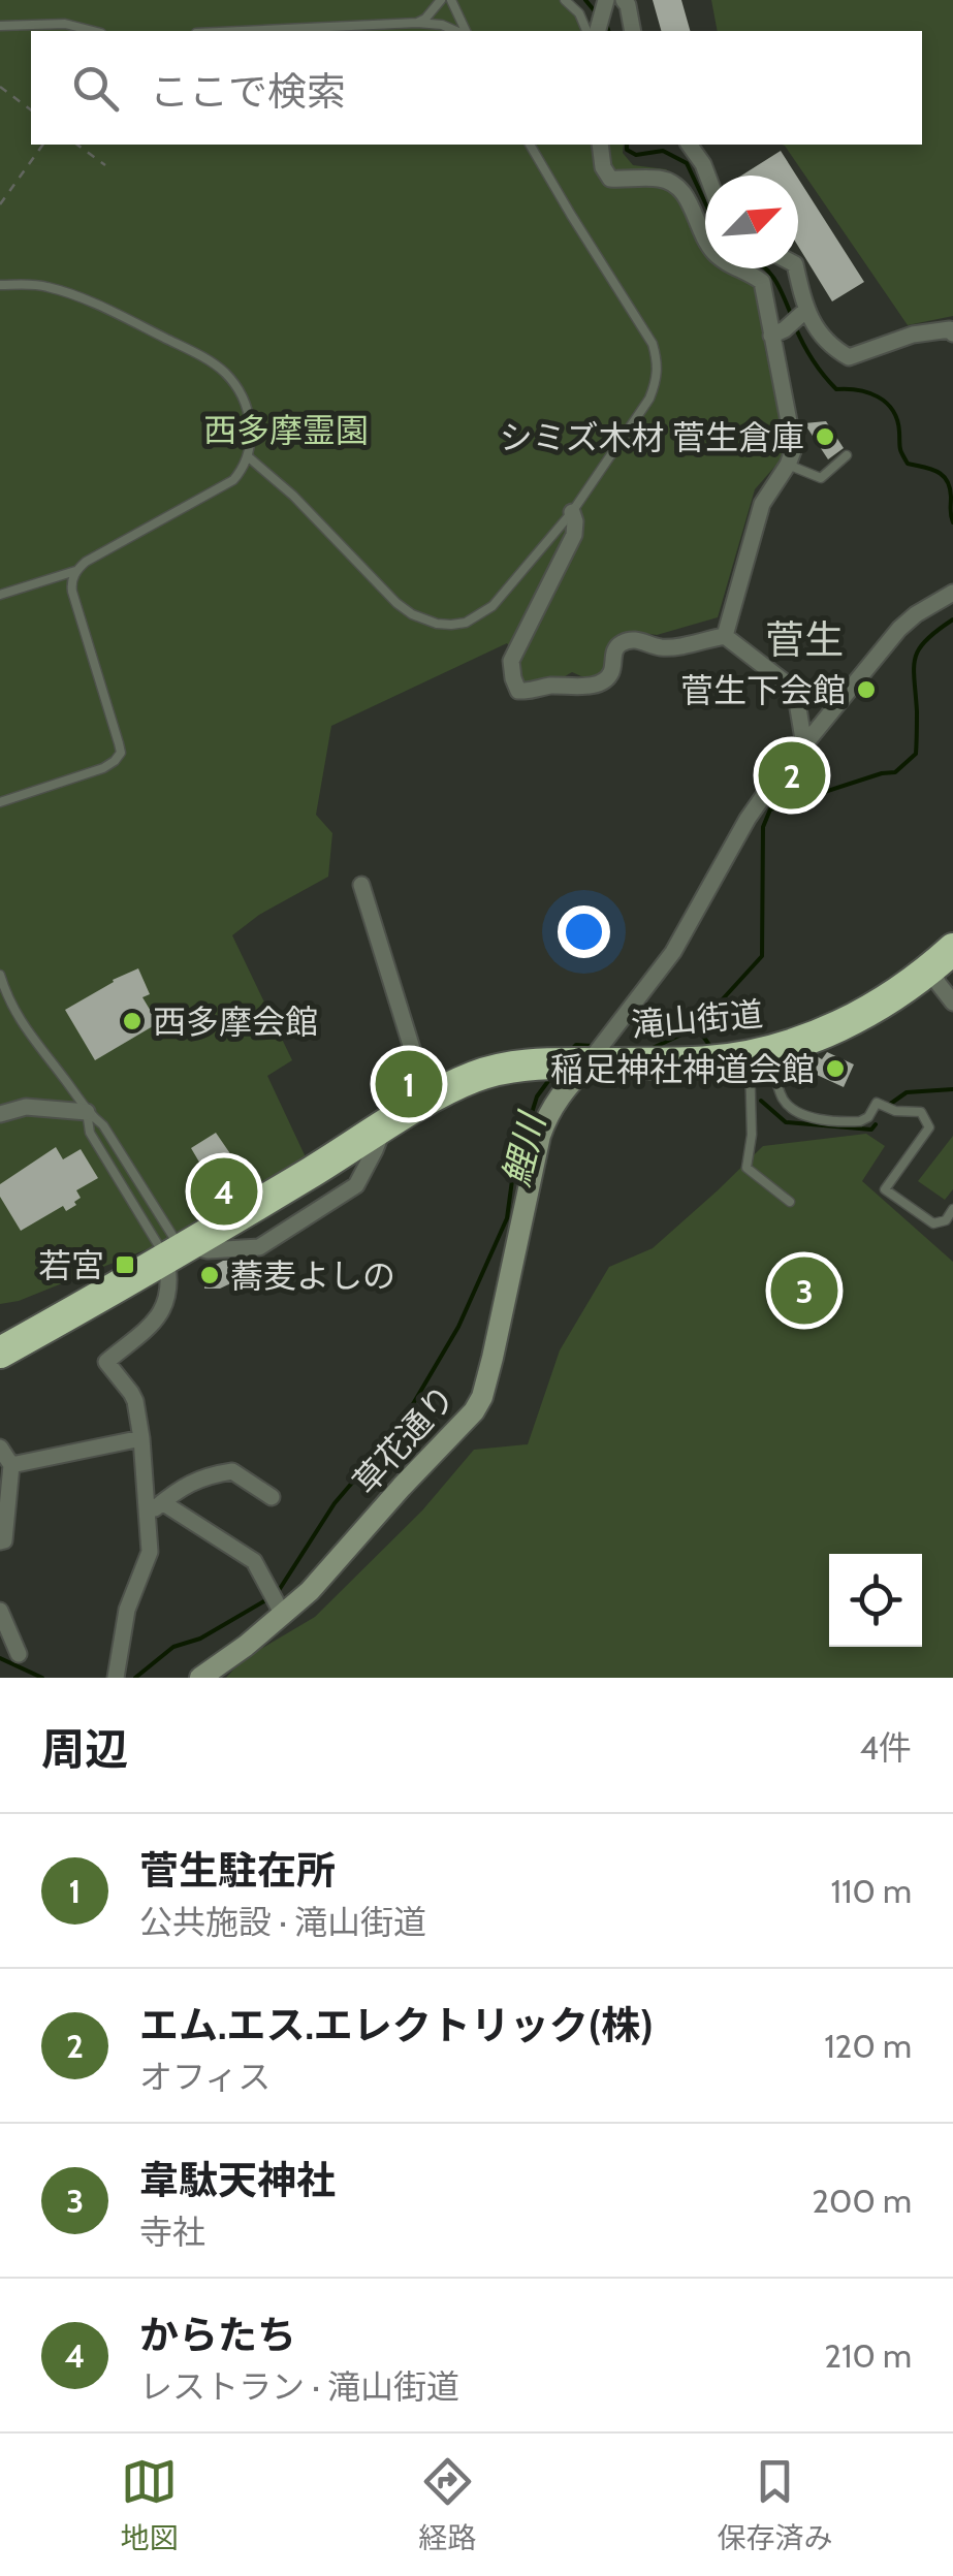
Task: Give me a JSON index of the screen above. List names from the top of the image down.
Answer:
{
  "streets": {
    "highway": ["滝山街道"],
    "street": ["草花通り"]
  },
  "crossings": [
    ["滝山街道", "草花通り"]
  ],
  "districts": ["菅生"],
  "water": ["鯉川"],
  "parks": ["西多摩霊園"],
  "places": {
    "other": [
      "シミズ木材 菅生倉庫",
      "菅生下会館",
      "西多摩会館",
      "稲足神社神道会館",
      "蕎麦よしの"
    ],
    "transit": ["若宮"]
  },
  "north": "top right",
  "page": {
    "search": "ここで検索",
    "pins": [
      "2",
      "1",
      "4",
      "3"
    ],
    "heading": ["周辺", "4件"],
    "list": [
      {
        "mark": "1",
        "name": "菅生駐在所",
        "note": "公共施設 · 滝山街道",
        "value": "110 m"
      },
      {
        "mark": "2",
        "name": "エム.エス.エレクトリック(株)",
        "note": "オフィス",
        "value": "120 m"
      },
      {
        "mark": "3",
        "name": "韋駄天神社",
        "note": "寺社",
        "value": "200 m"
      },
      {
        "mark": "4",
        "name": "からたち",
        "note": "レストラン · 滝山街道",
        "value": "210 m"
      }
    ],
    "nav": ["地図", "経路", "保存済み"]
  }
}
